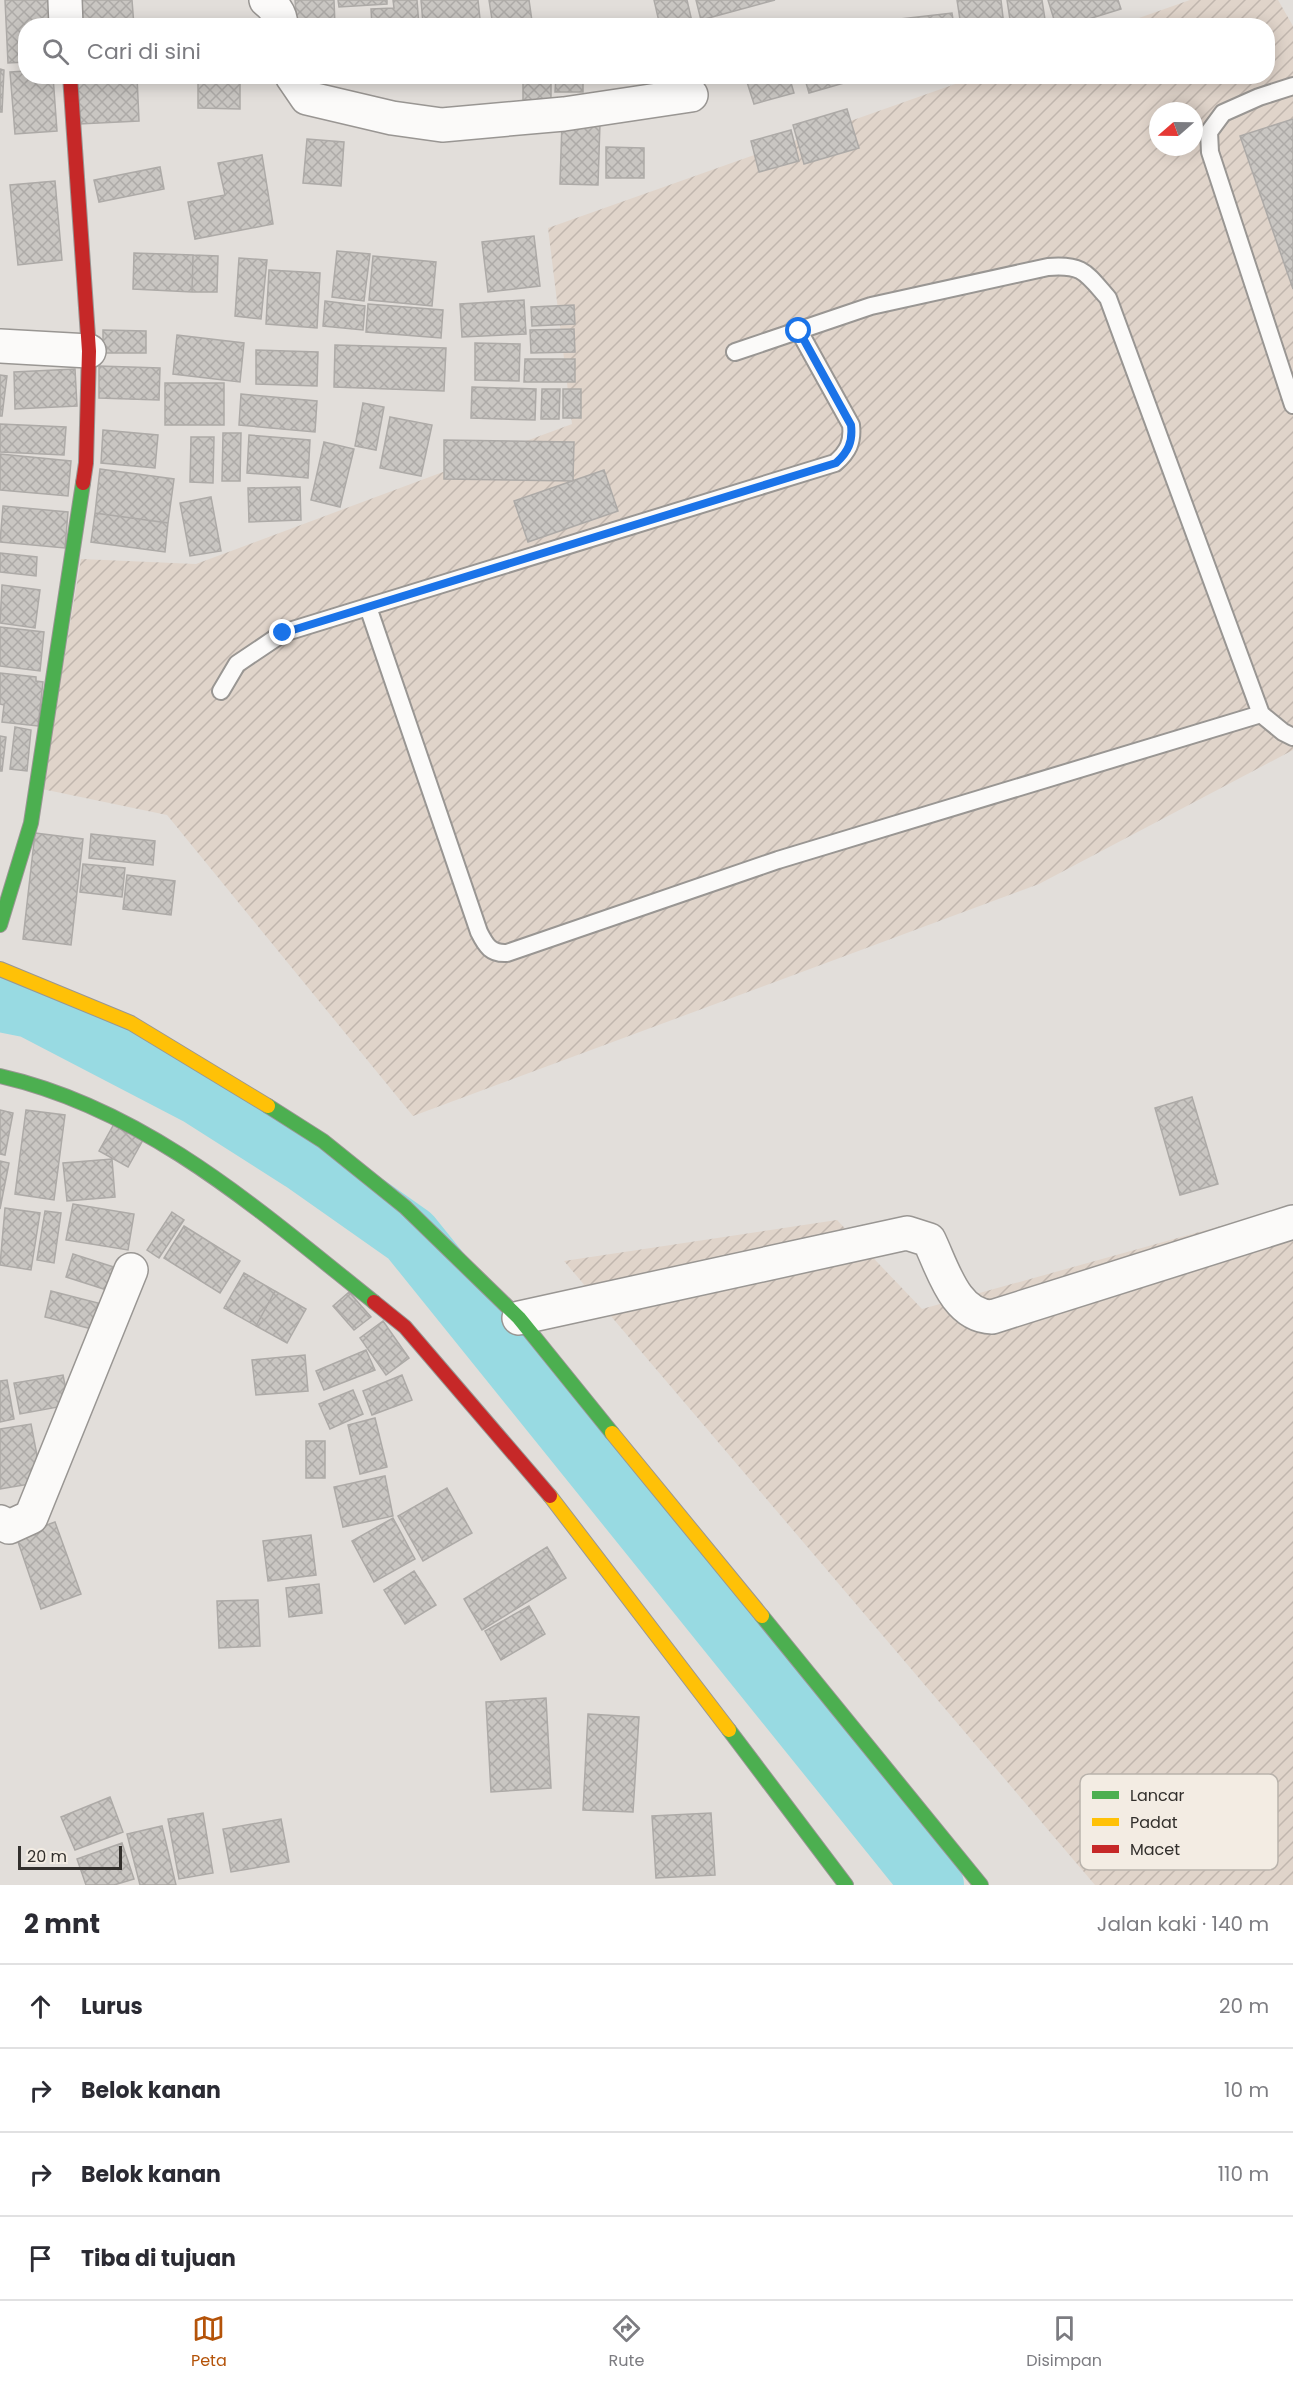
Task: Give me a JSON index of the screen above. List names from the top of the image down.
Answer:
{
  "legend": ["Lancar", "Padat", "Macet"],
  "scale_bar": "20 m",
  "north": "left",
  "page": {
    "search": "Cari di sini",
    "scale": "20 m",
    "heading": ["2 mnt", "Jalan kaki · 140 m"],
    "list": [
      ["Lurus", "20 m"],
      ["Belok kanan", "10 m"],
      ["Belok kanan", "110 m"],
      "Tiba di tujuan"
    ],
    "nav": ["Peta", "Rute", "Disimpan"]
  }
}
